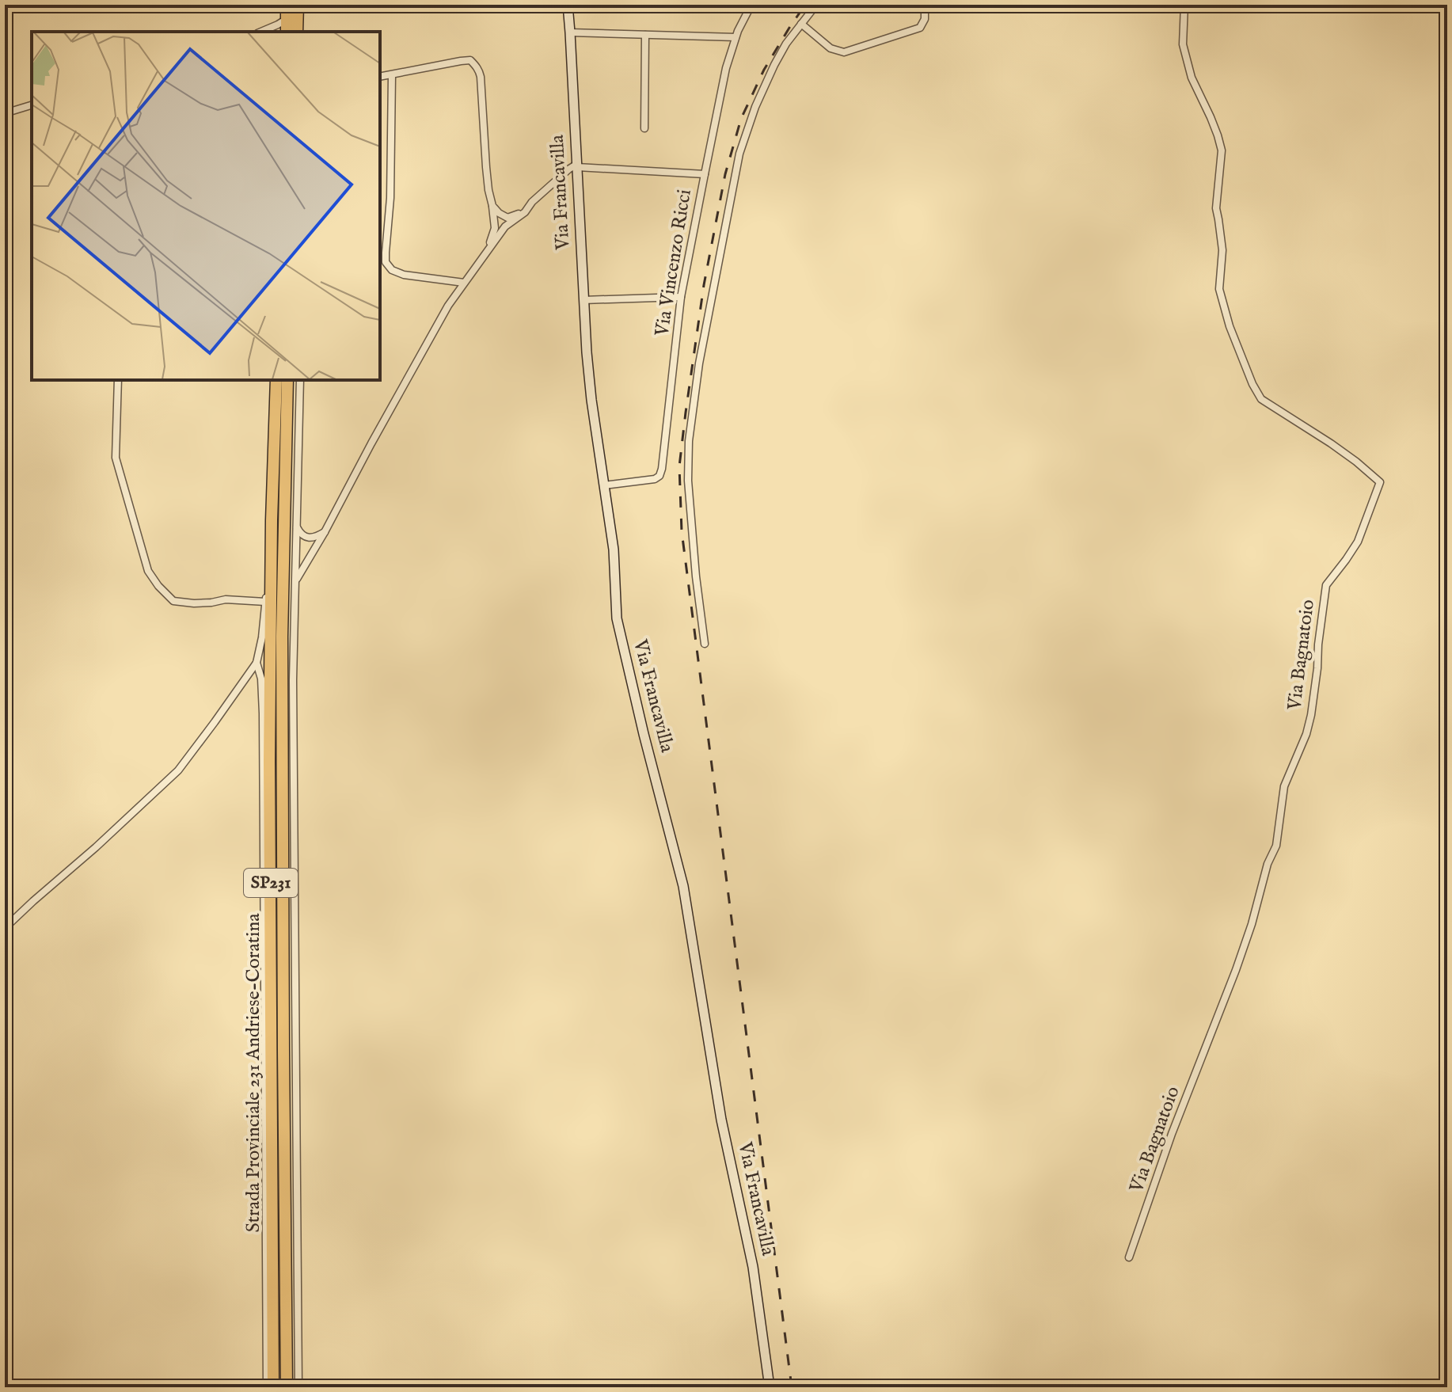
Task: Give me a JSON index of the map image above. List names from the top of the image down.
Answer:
{
  "streets": {
    "highway": ["SP231", "Strada Provinciale 231 Andriese-Coratina"],
    "street": ["Via Francavilla", "Via Vincenzo Ricci", "Via Bagnatoio"]
  },
  "crossings": [
    ["Via Francavilla", "Via Vincenzo Ricci"]
  ]
}
